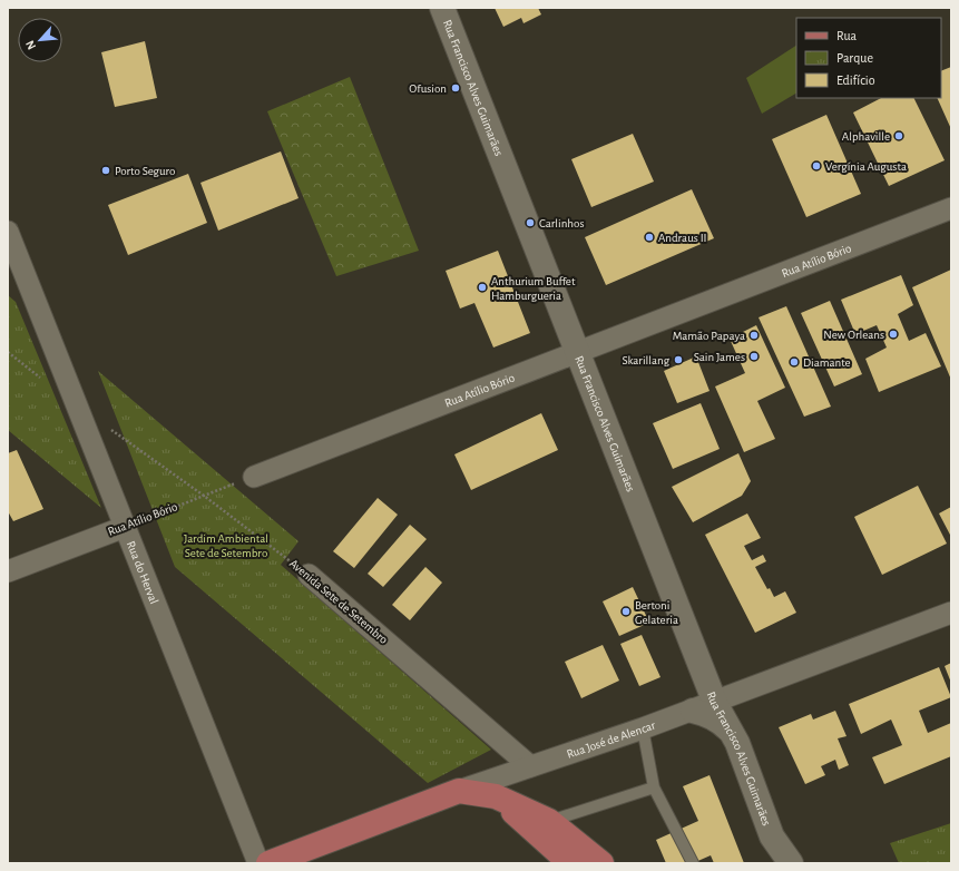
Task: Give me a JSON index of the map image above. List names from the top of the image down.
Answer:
{
  "streets": {
    "main road": ["Rua José de Alencar"],
    "street": [
      "Rua Francisco Alves Guimarães",
      "Rua Atílio Bório",
      "Rua do Herval",
      "Avenida Sete de Setembro"
    ]
  },
  "crossings": [
    ["Rua Francisco Alves Guimarães", "Rua Atílio Bório"],
    ["Rua Francisco Alves Guimarães", "Rua José de Alencar"],
    ["Rua Atílio Bório", "Rua do Herval"],
    ["Rua Atílio Bório", "Avenida Sete de Setembro"],
    ["Rua do Herval", "Avenida Sete de Setembro"],
    ["Avenida Sete de Setembro", "Rua José de Alencar"]
  ],
  "parks": ["Jardim Ambiental Sete de Setembro"],
  "places": [
    "Ofusion",
    "Alphaville",
    "Vergínia Augusta",
    "Porto Seguro",
    "Carlinhos",
    "Andraus II",
    "Anthurium Buffet Hamburgueria",
    "New Orleans",
    "Mamão Papaya",
    "Sain James",
    "Skarillang",
    "Diamante",
    "Bertoni Gelateria"
  ],
  "legend": ["Rua", "Parque", "Edifício"],
  "north": "bottom left"
}
